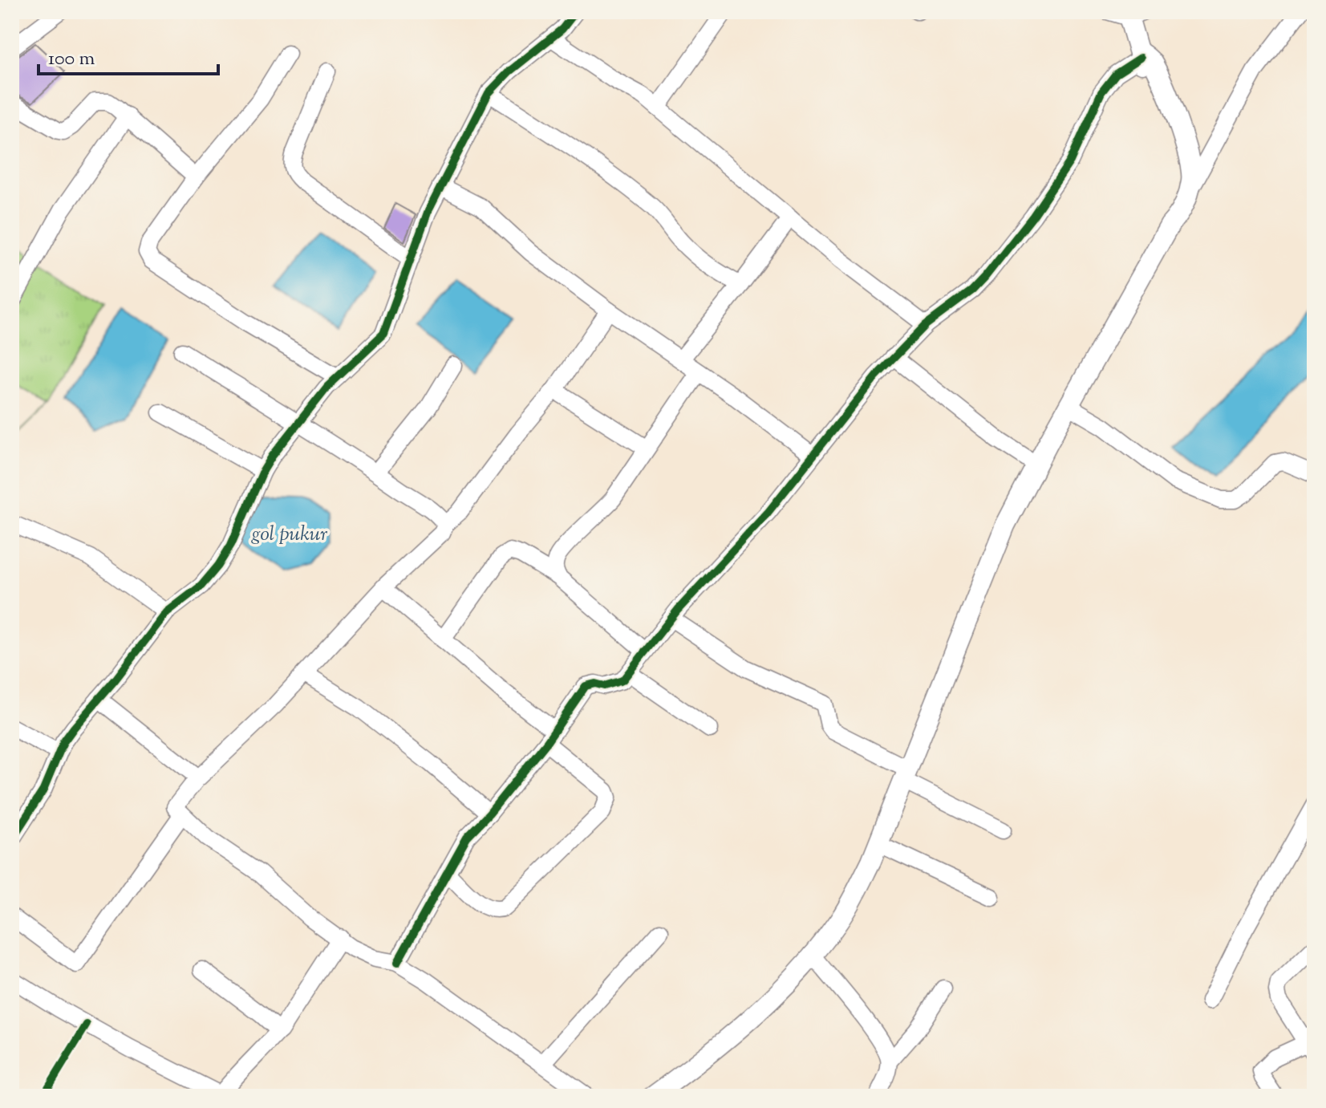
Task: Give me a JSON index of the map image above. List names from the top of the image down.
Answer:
{
  "water": ["gol pukur"],
  "scale_bar": "100 m"
}
